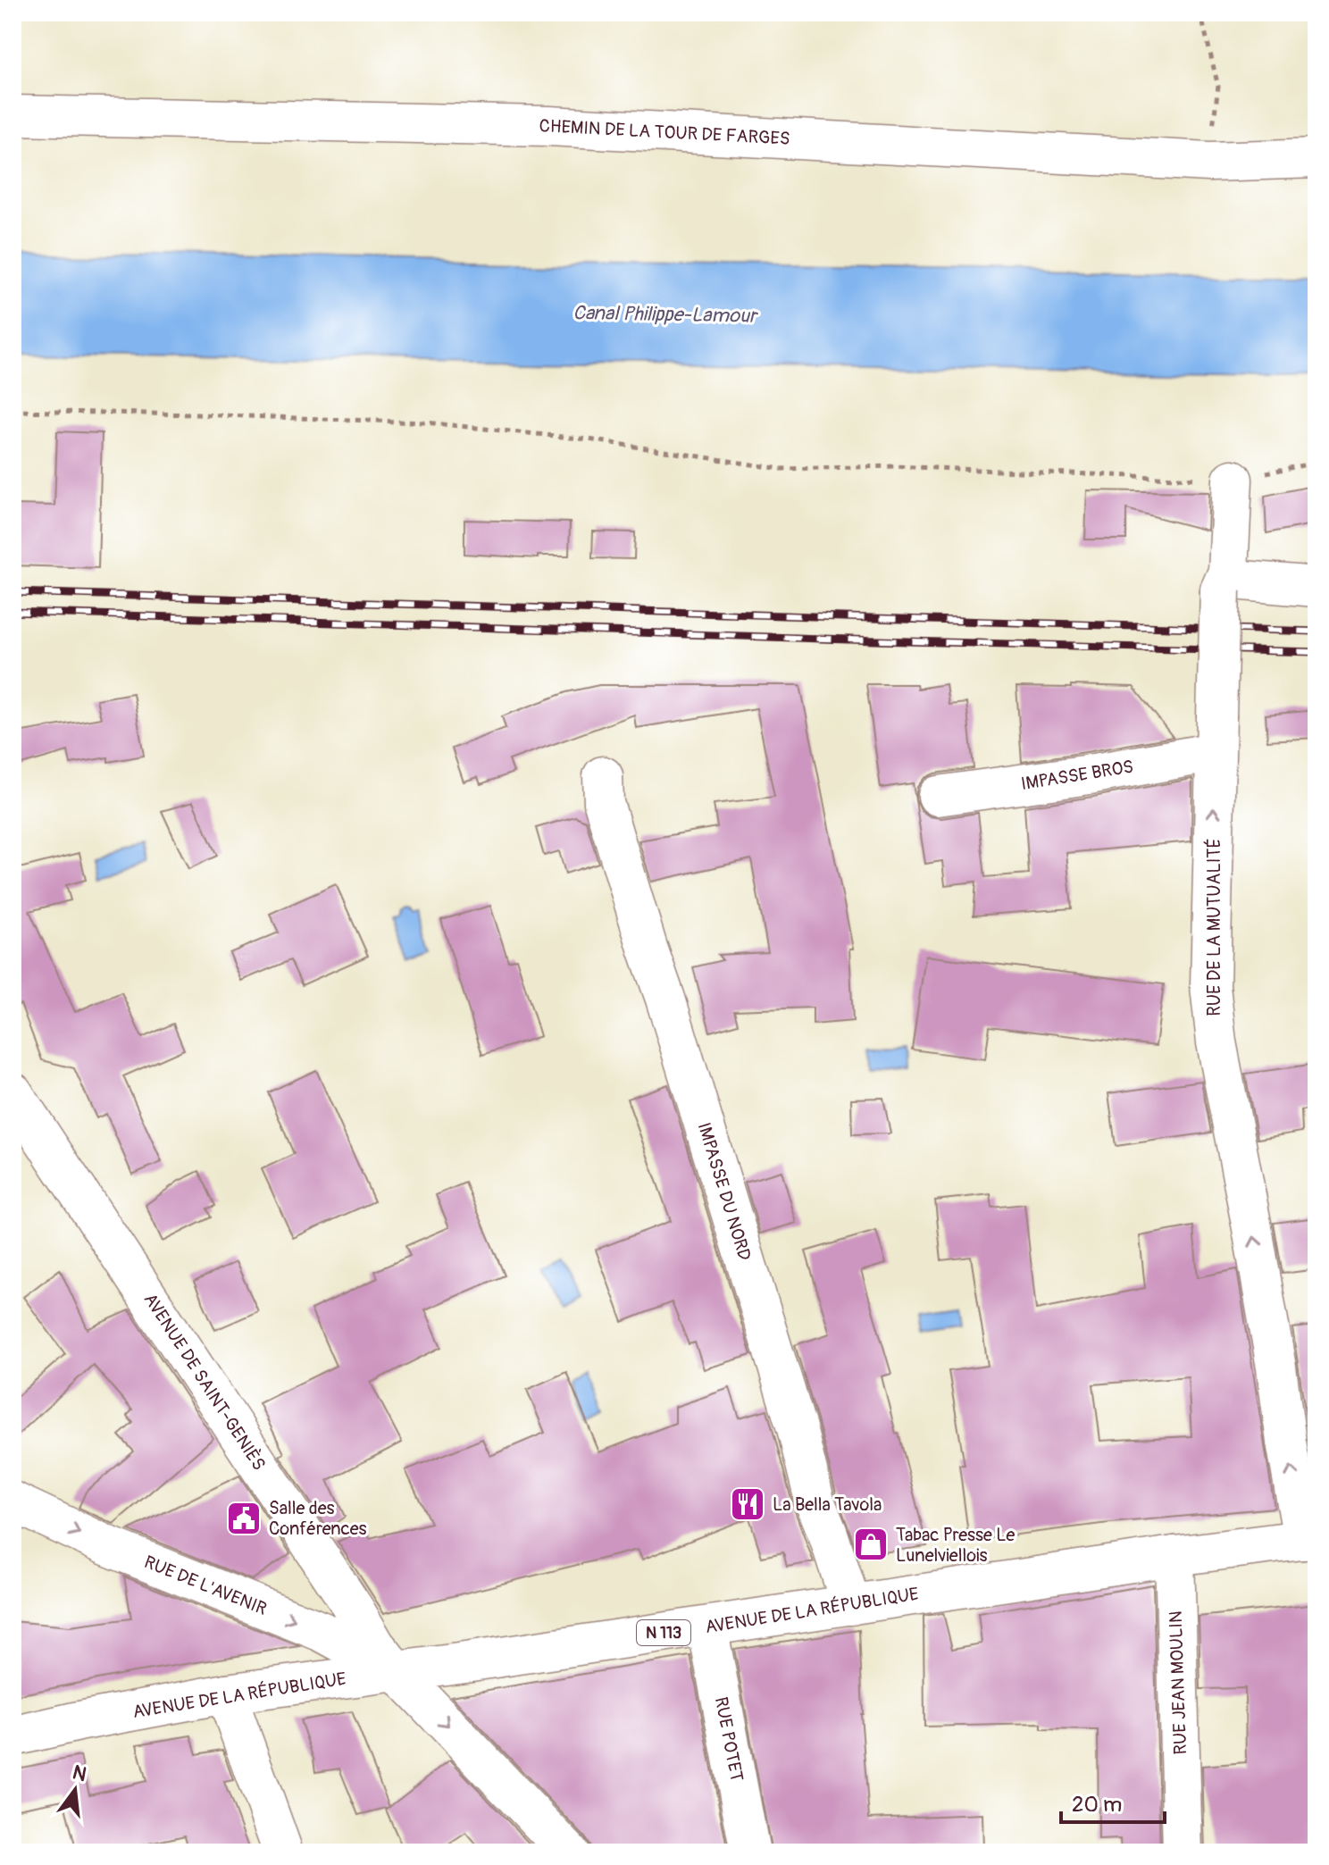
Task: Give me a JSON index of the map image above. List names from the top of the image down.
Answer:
{
  "streets": {
    "street": [
      "CHEMIN DE LA TOUR DE FARGES",
      "IMPASSE BROS",
      "RUE DE LA MUTUALITÉ",
      "IMPASSE DU NORD",
      "AVENUE DE SAINT-GENIÈS",
      "RUE DE L'AVENIR",
      "AVENUE DE LA RÉPUBLIQUE",
      "N 113",
      "RUE JEAN MOULIN",
      "RUE POTET"
    ]
  },
  "crossings": [
    ["IMPASSE BROS", "RUE DE LA MUTUALITÉ"],
    ["RUE DE LA MUTUALITÉ", "AVENUE DE LA RÉPUBLIQUE"],
    ["IMPASSE DU NORD", "AVENUE DE LA RÉPUBLIQUE"],
    ["AVENUE DE SAINT-GENIÈS", "RUE DE L'AVENIR"],
    ["AVENUE DE SAINT-GENIÈS", "AVENUE DE LA RÉPUBLIQUE"],
    ["RUE DE L'AVENIR", "AVENUE DE LA RÉPUBLIQUE"],
    ["AVENUE DE LA RÉPUBLIQUE", "RUE JEAN MOULIN"],
    ["AVENUE DE LA RÉPUBLIQUE", "RUE POTET"]
  ],
  "one_way": ["RUE DE LA MUTUALITÉ", "RUE DE L'AVENIR"],
  "water": ["Canal Philippe-Lamour"],
  "places": {
    "restaurant": ["La Bella Tavola"],
    "public building": ["Salle des Conférences"],
    "shop": ["Tabac Presse Le Lunelviellois"]
  },
  "scale_bar": "20 m",
  "north": "top"
}
